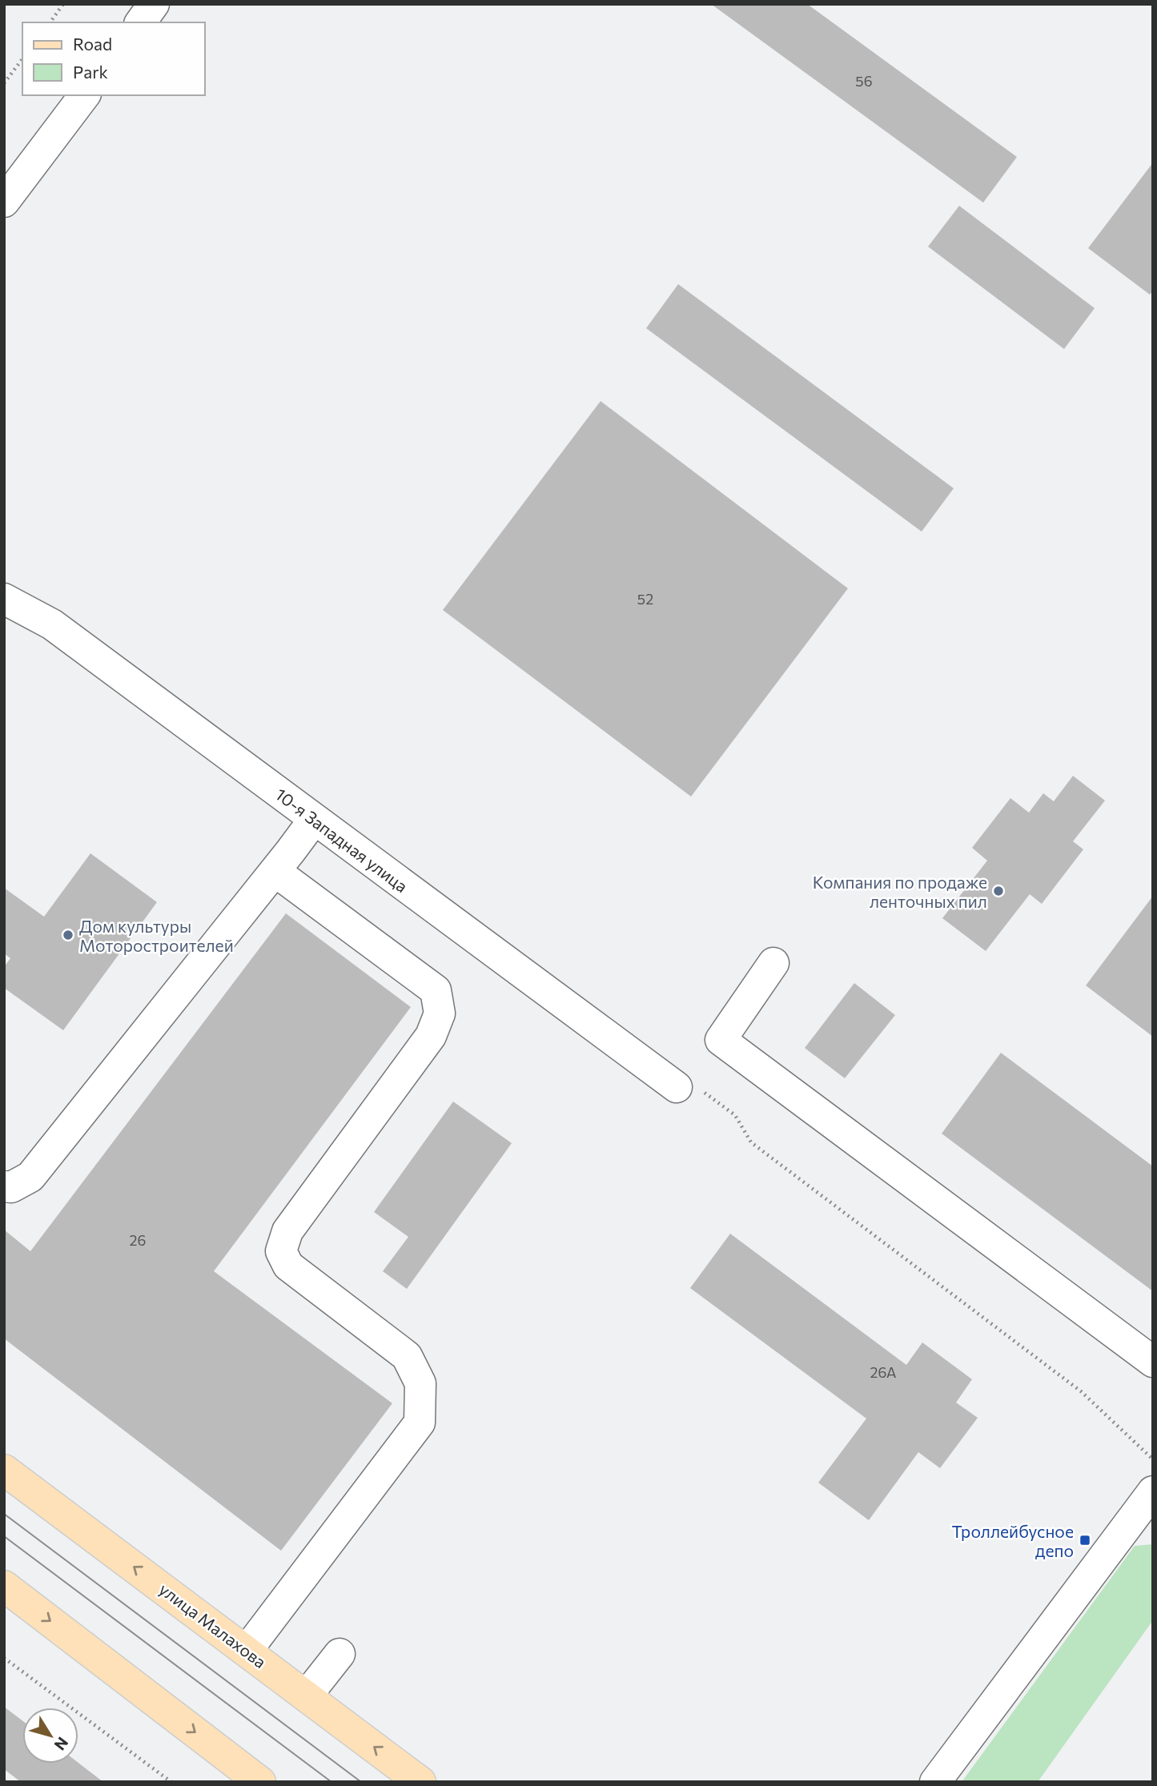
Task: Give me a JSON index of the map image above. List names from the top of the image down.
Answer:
{
  "streets": {
    "main road": ["улица Малахова"],
    "street": ["10-я Западная улица"]
  },
  "places": {
    "other": ["Компания по продаже ленточных пил", "Дом культуры Моторостроителей"],
    "transit": ["Троллейбусное депо"]
  },
  "house_numbers": [
    "56",
    "52",
    "26",
    "26А"
  ],
  "legend": ["Road", "Park"],
  "north": "bottom right"
}
